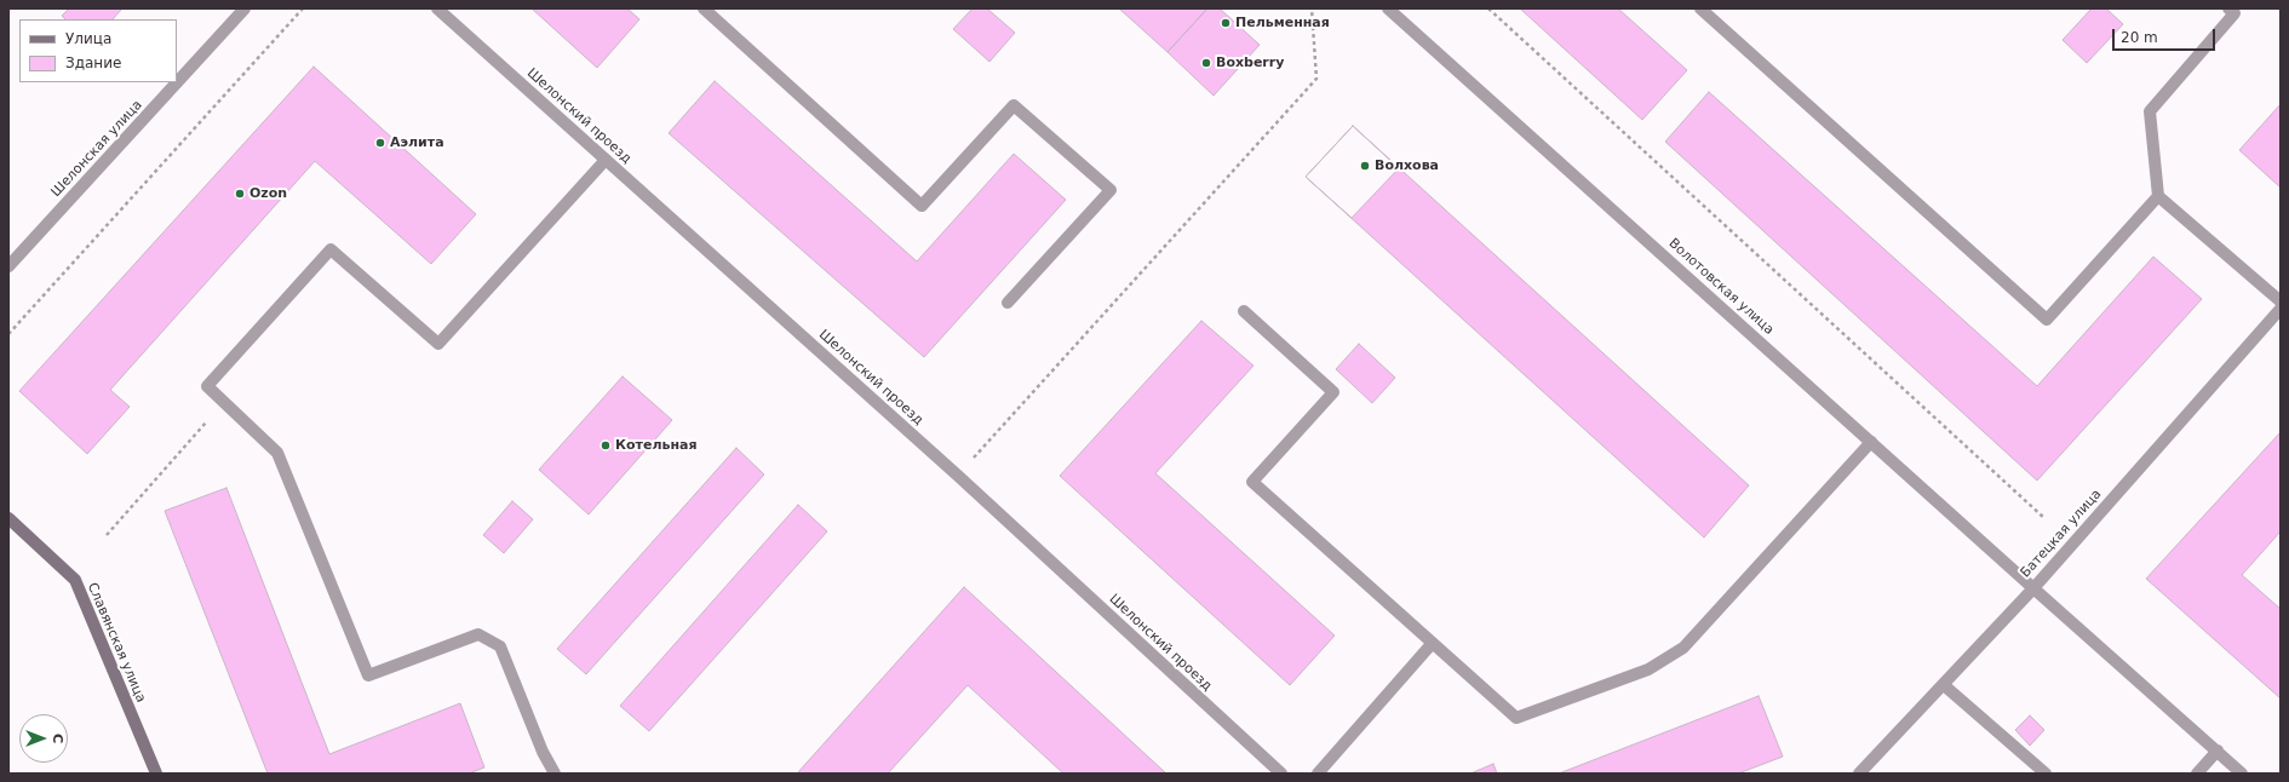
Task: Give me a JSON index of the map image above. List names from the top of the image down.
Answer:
{
  "streets": {
    "street": [
      "Шелонский проезд",
      "Шелонская улица",
      "Волотовская улица",
      "Батецкая улица",
      "Славянская улица"
    ]
  },
  "crossings": [
    ["Волотовская улица", "Батецкая улица"]
  ],
  "places": [
    "Пельменная",
    "Boxberry",
    "Аэлита",
    "Волхова",
    "Ozon",
    "Котельная"
  ],
  "legend": ["Улица", "Здание"],
  "scale_bar": "20 m",
  "north": "right"
}
